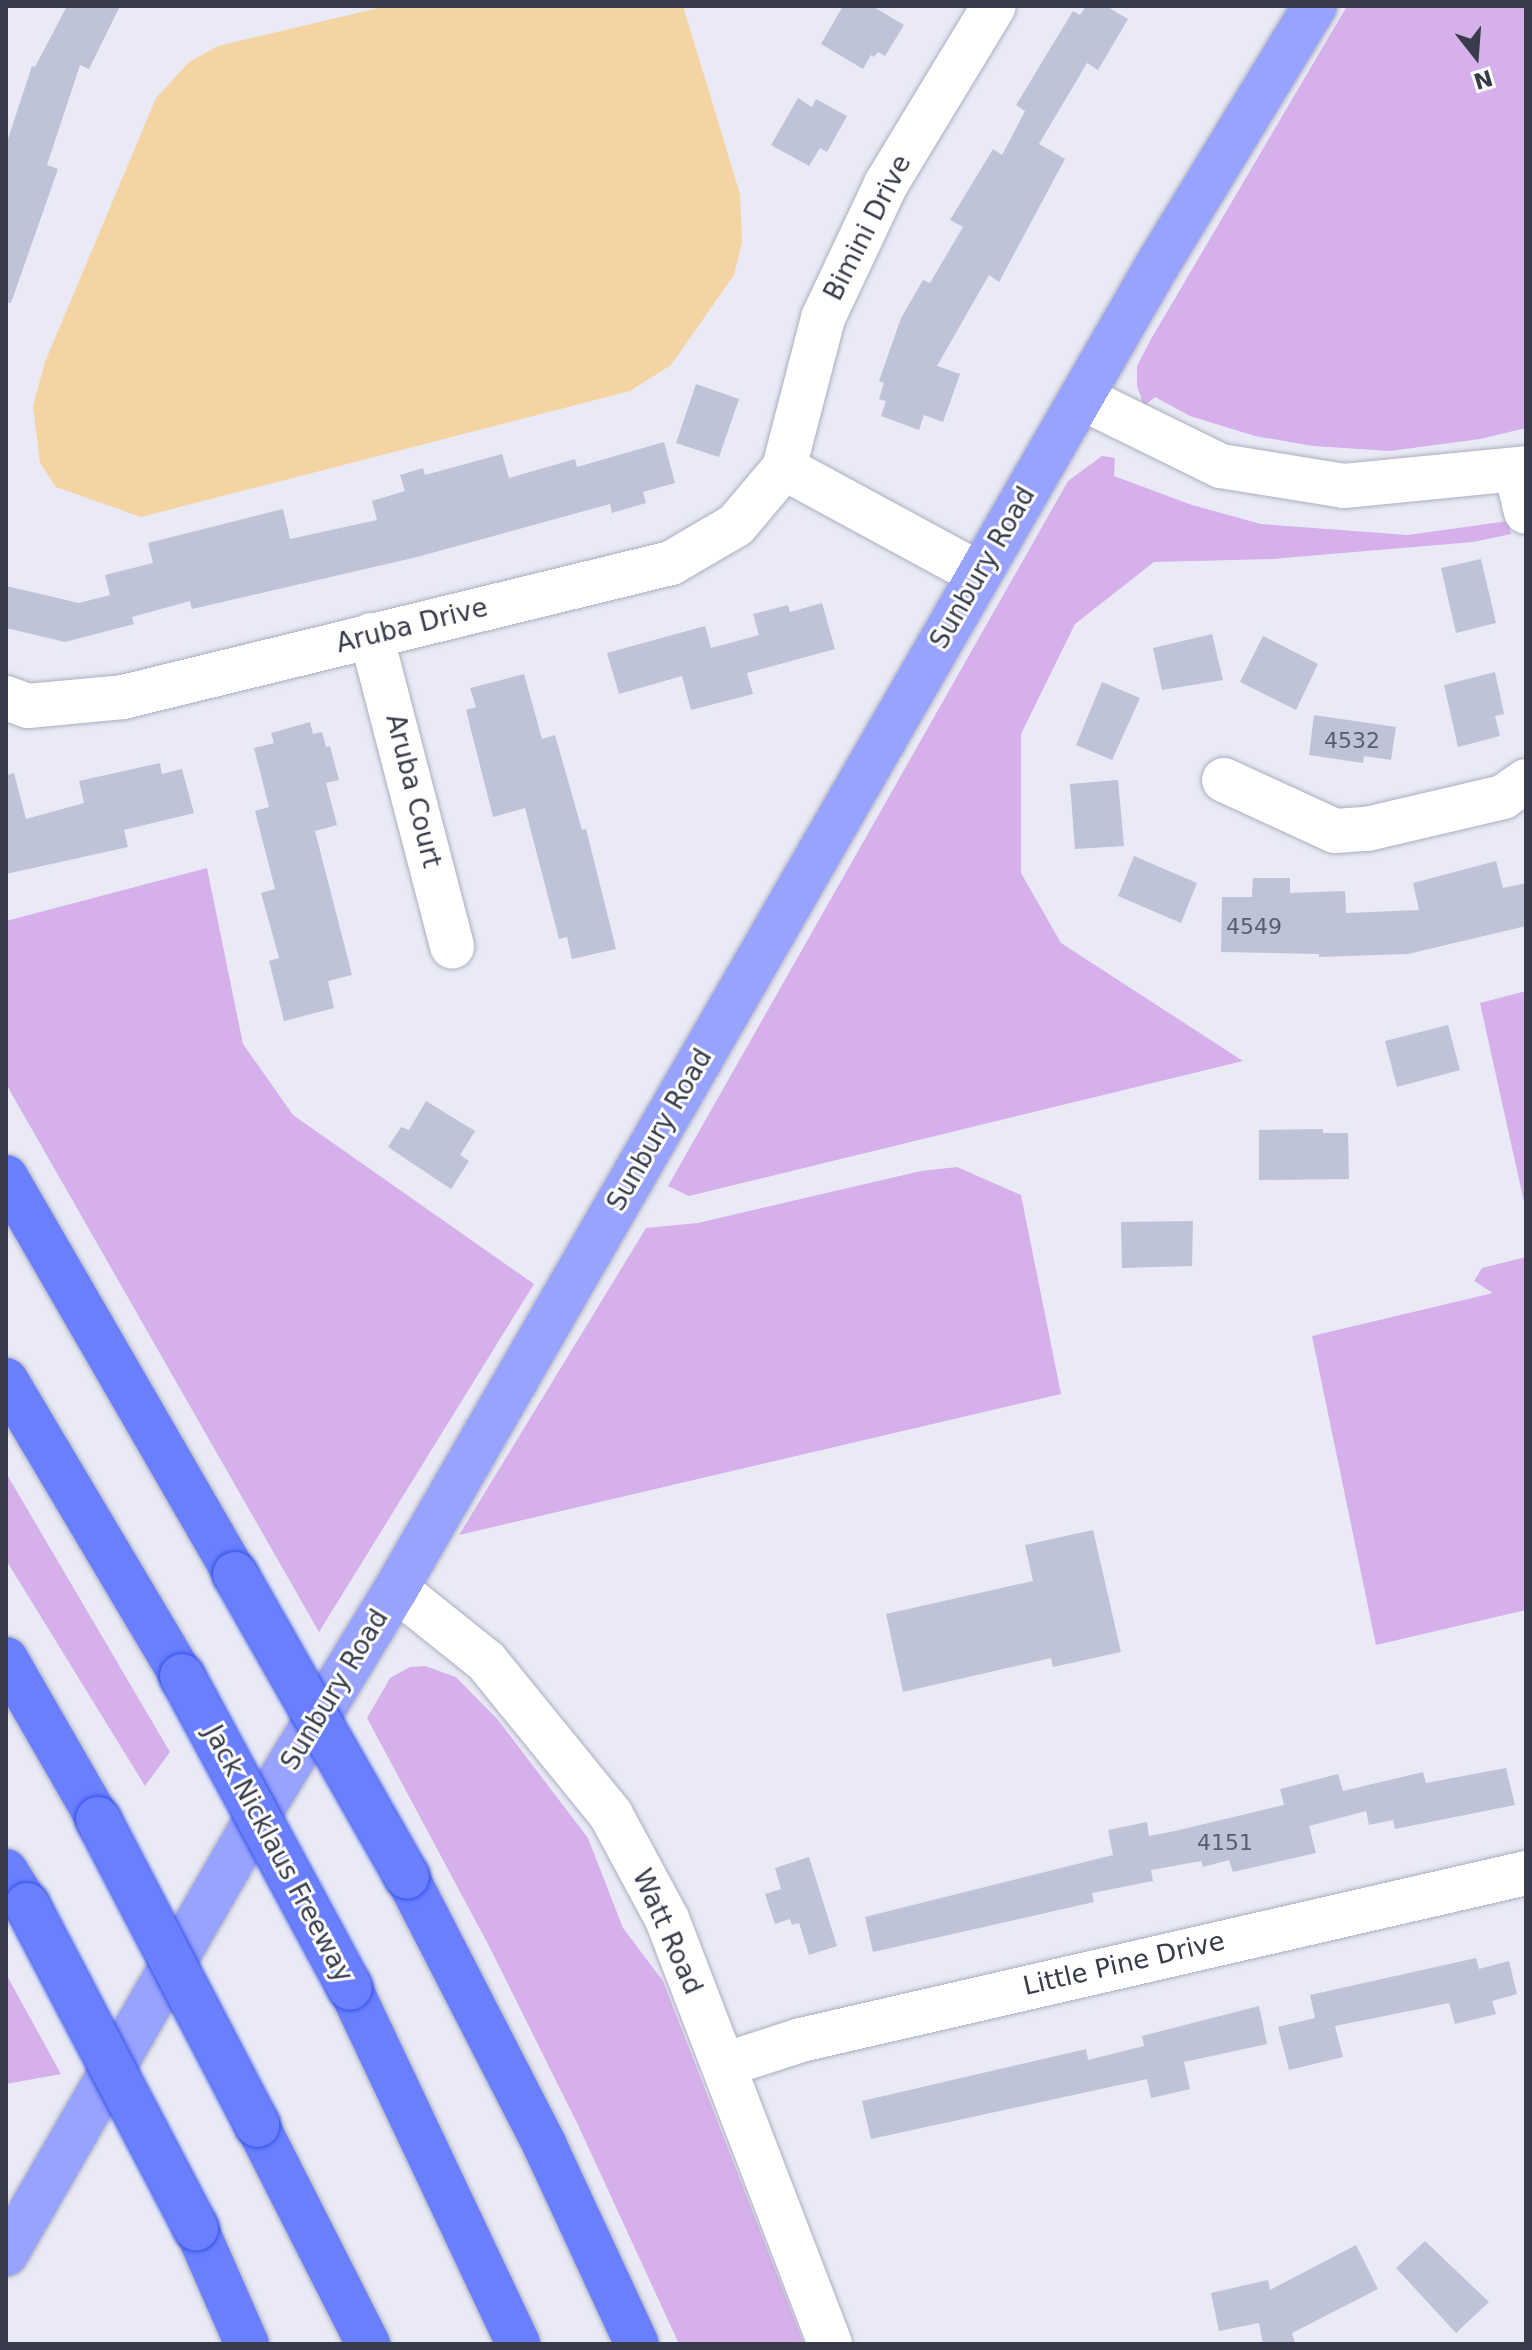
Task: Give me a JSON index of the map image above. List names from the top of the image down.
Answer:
{
  "streets": {
    "highway": ["Jack Nicklaus Freeway"],
    "main road": ["Sunbury Road"],
    "street": [
      "Bimini Drive",
      "Aruba Drive",
      "Aruba Court",
      "Watt Road",
      "Little Pine Drive"
    ]
  },
  "crossings": [
    ["Bimini Drive", "Aruba Drive"],
    ["Sunbury Road", "Watt Road"],
    ["Aruba Drive", "Aruba Court"],
    ["Watt Road", "Little Pine Drive"]
  ],
  "house_numbers": ["4532", "4549", "4151"],
  "north": "bottom"
}
